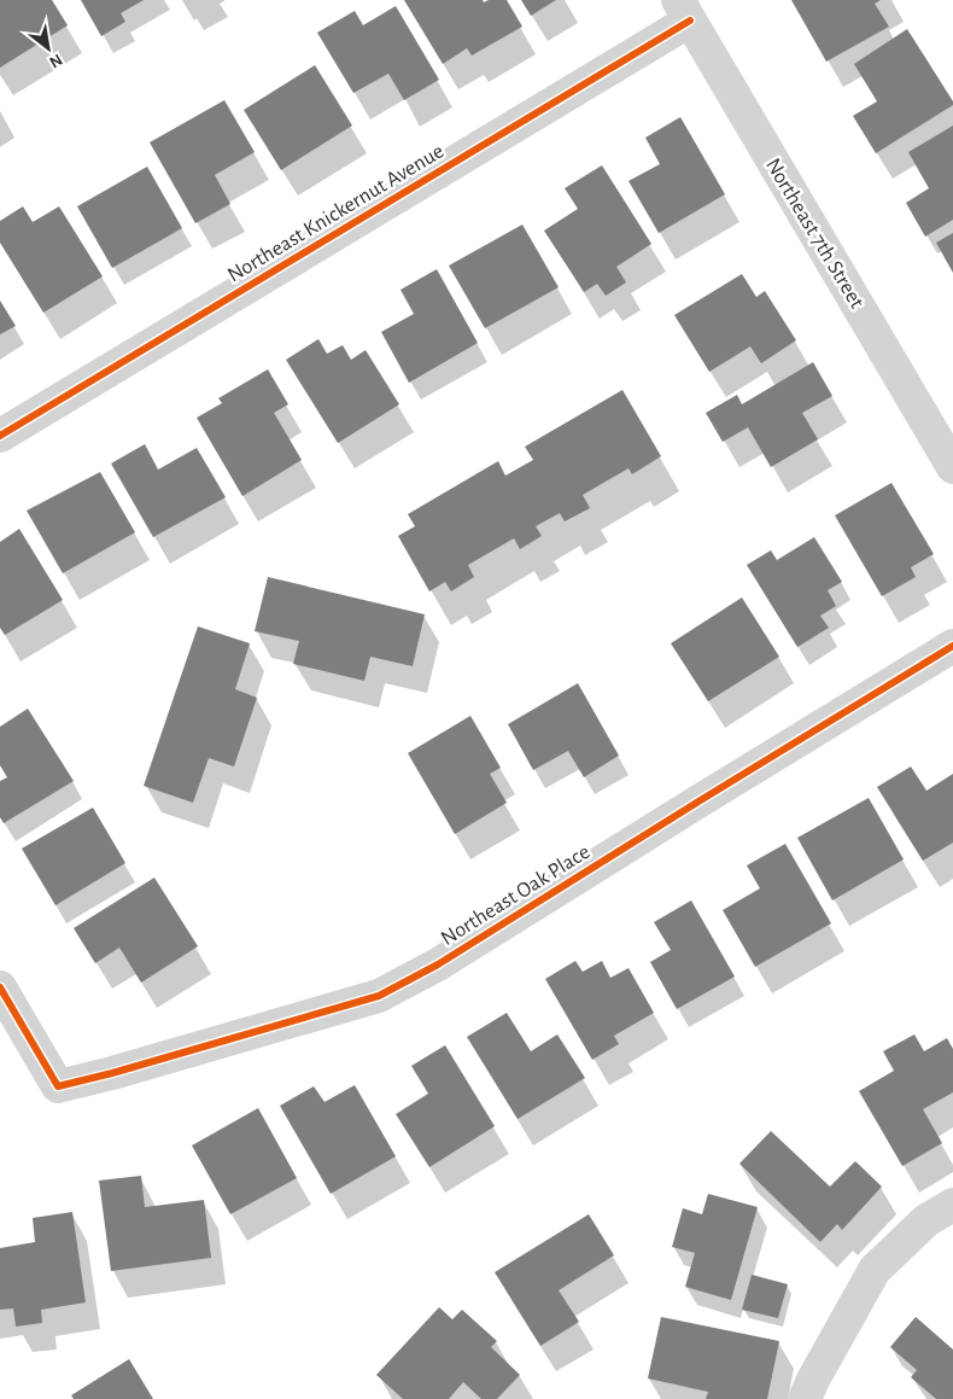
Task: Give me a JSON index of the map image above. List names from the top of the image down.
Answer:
{
  "streets": {
    "street": ["Northeast Knickernut Avenue", "Northeast 7th Street", "Northeast Oak Place"]
  },
  "crossings": [
    ["Northeast Knickernut Avenue", "Northeast 7th Street"]
  ],
  "north": "bottom right"
}
